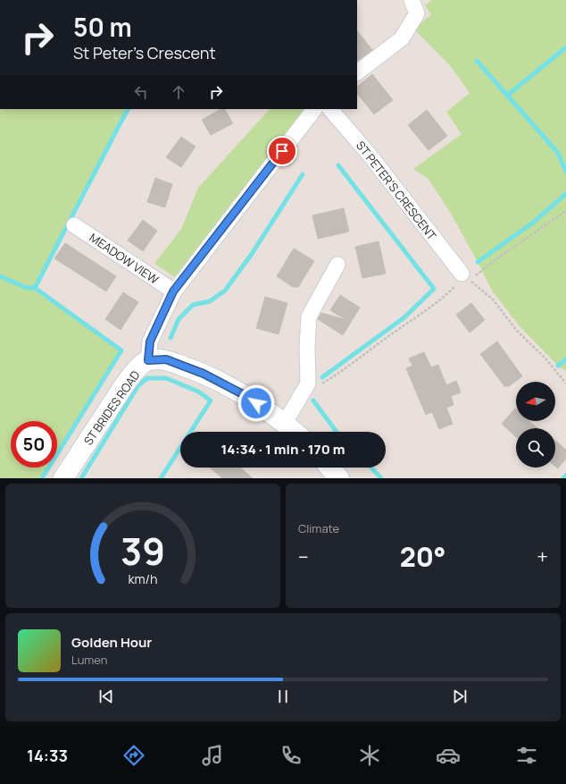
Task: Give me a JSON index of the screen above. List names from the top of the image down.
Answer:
{
  "streets": {
    "main road": ["ST BRIDES ROAD"],
    "street": ["ST PETER'S CRESCENT", "MEADOW VIEW"]
  },
  "north": "left",
  "page": {
    "turn": ["50 m", "St Peter's Crescent"],
    "limit": "50",
    "trip": "14:34 · 1 min · 170 m",
    "tile": "Climate",
    "heat": ["−", "20°", "+"],
    "song": ["Golden Hour", "Lumen"],
    "tabs": "14:33",
    "gauge": ["39", "km/h"]
  }
}
